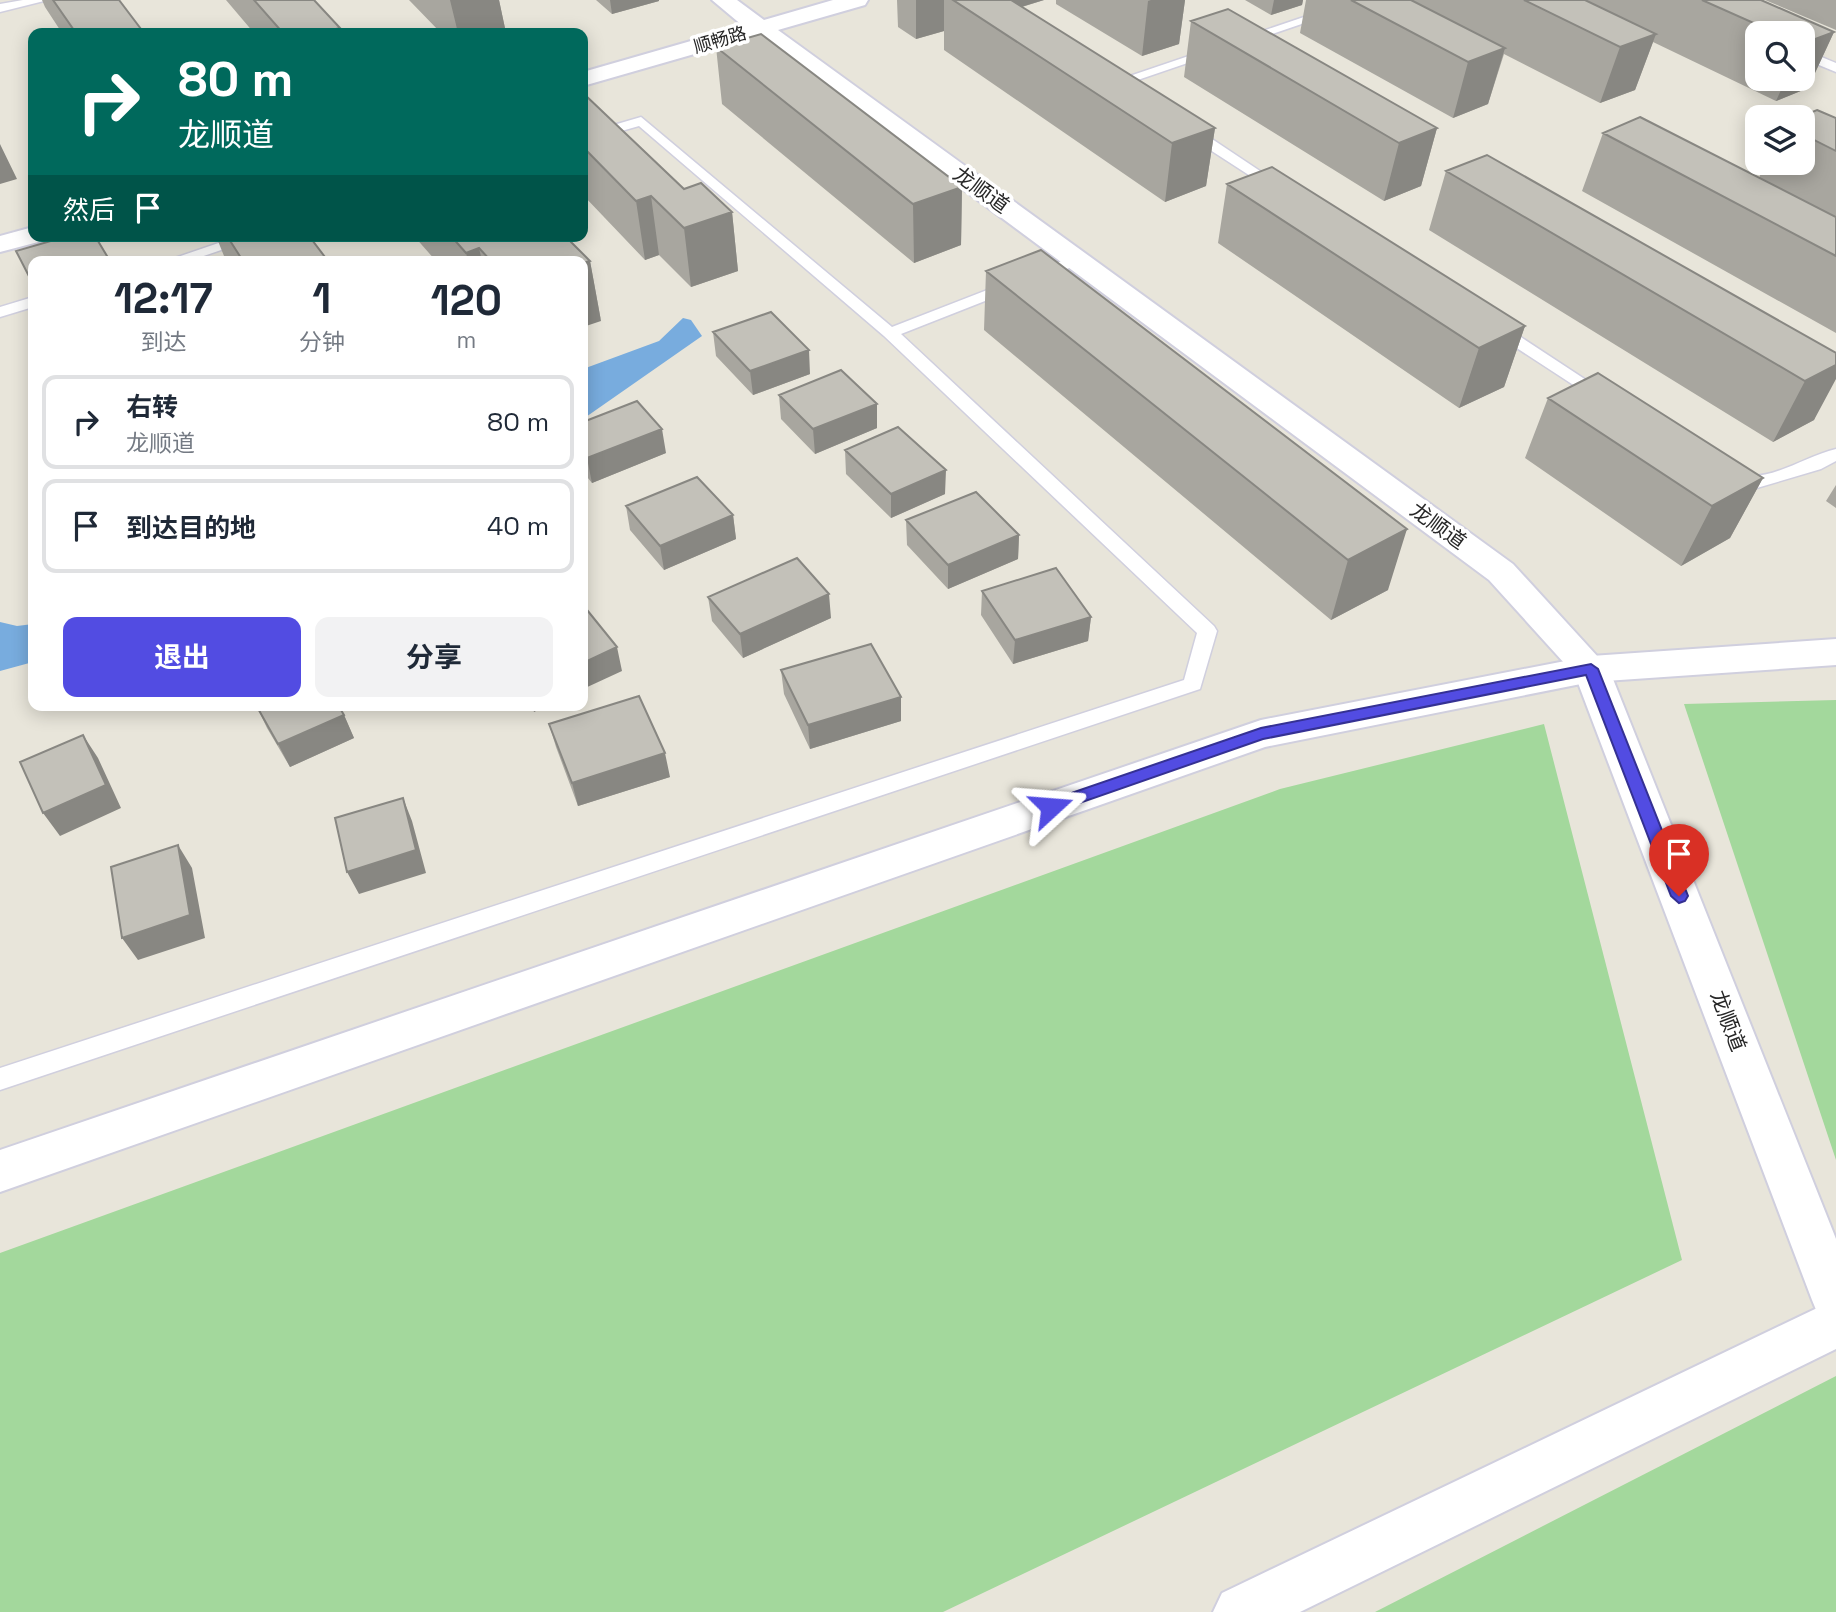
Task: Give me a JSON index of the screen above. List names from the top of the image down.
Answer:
{
  "streets": {
    "street": ["顺畅路", "龙顺道"]
  },
  "crossings": [
    ["顺畅路", "龙顺道"]
  ],
  "page": {
    "turn": ["80 m", "龙顺道"],
    "then": "然后",
    "eta": [
      "12:17",
      "到达",
      "1",
      "分钟",
      "120",
      "m"
    ],
    "list": [
      {
        "name": "右转",
        "note": "龙顺道",
        "value": "80 m"
      },
      {
        "name": "到达目的地",
        "value": "40 m"
      }
    ],
    "buttons": ["退出", "分享"]
  }
}
